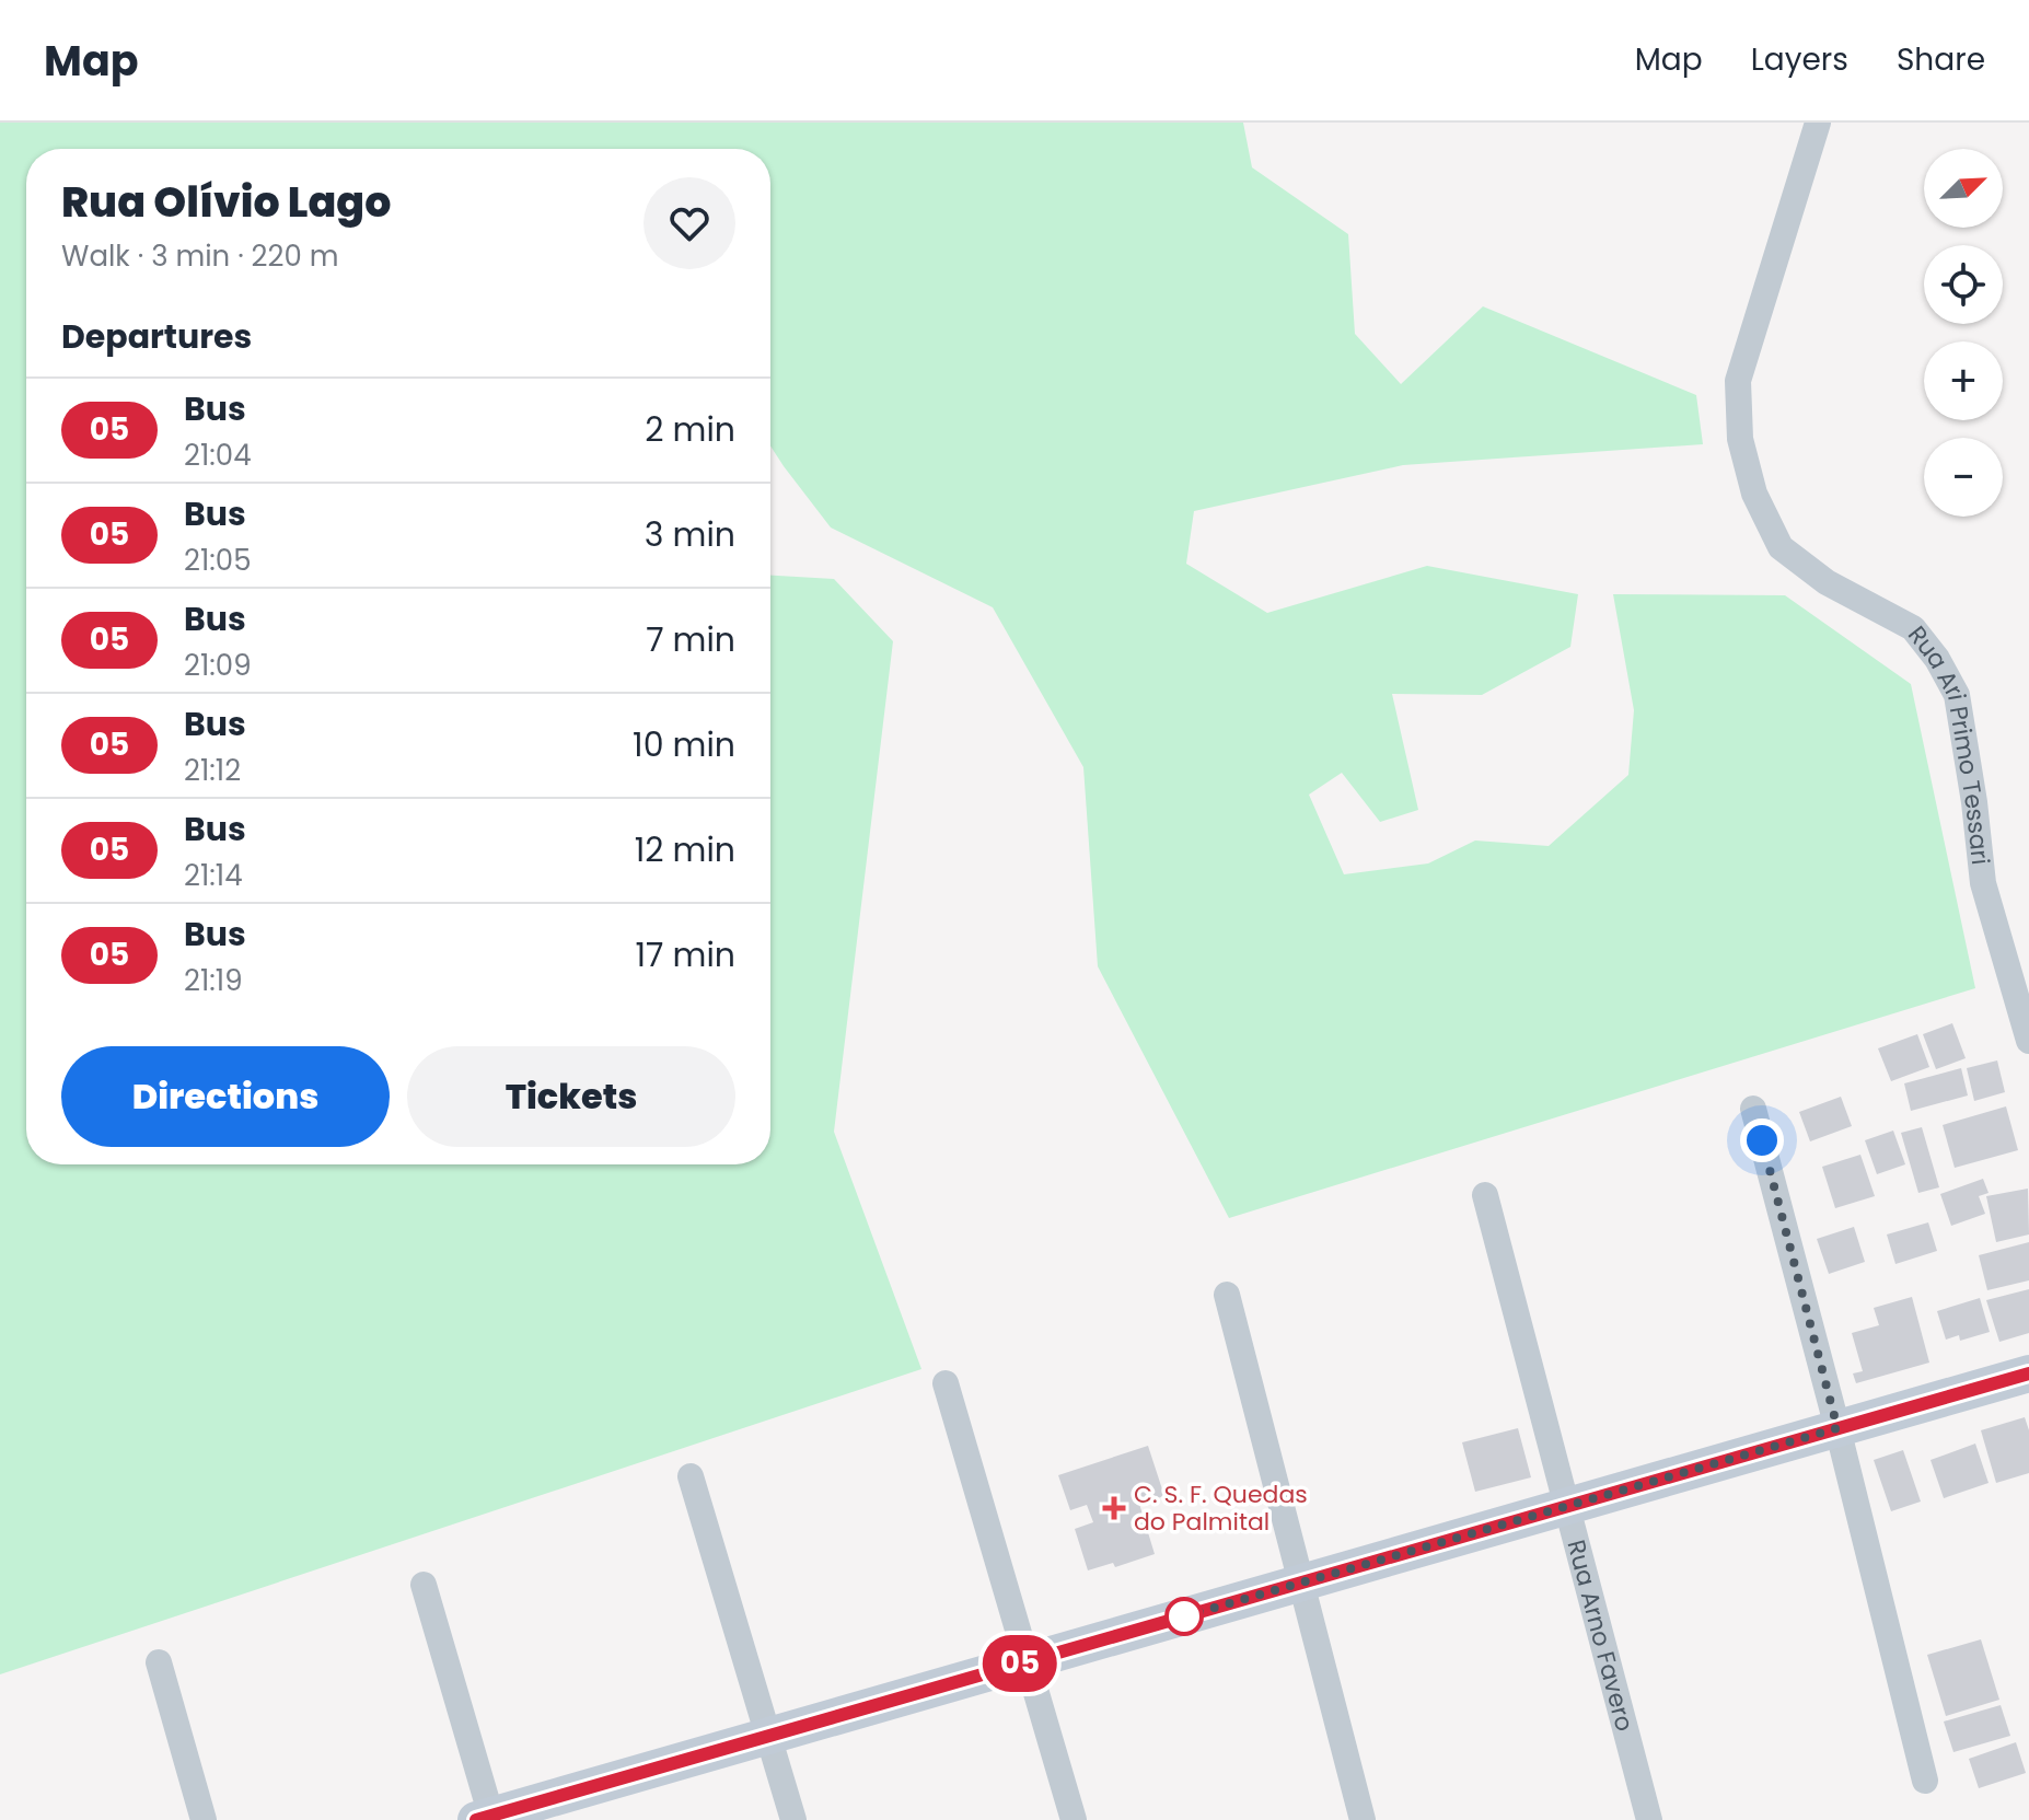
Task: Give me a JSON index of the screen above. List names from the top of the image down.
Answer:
{
  "streets": {
    "street": ["Rua Ari Primo Tessari", "Rua Arno Favero"]
  },
  "places": {
    "health": ["C. S. F. Quedas do Palmital"]
  },
  "lines": ["bus line 05"],
  "north": "top right",
  "page": {
    "header": "Map",
    "nav": ["Map", "Layers", "Share"],
    "on_map": "05",
    "map_buttons": ["+", "−"],
    "heading": [
      ["Rua Olívio Lago", "Walk · 3 min · 220 m"],
      "Departures"
    ],
    "list": [
      {
        "mark": "05",
        "name": "Bus",
        "note": "21:04",
        "value": "2 min"
      },
      {
        "mark": "05",
        "name": "Bus",
        "note": "21:05",
        "value": "3 min"
      },
      {
        "mark": "05",
        "name": "Bus",
        "note": "21:09",
        "value": "7 min"
      },
      {
        "mark": "05",
        "name": "Bus",
        "note": "21:12",
        "value": "10 min"
      },
      {
        "mark": "05",
        "name": "Bus",
        "note": "21:14",
        "value": "12 min"
      },
      {
        "mark": "05",
        "name": "Bus",
        "note": "21:19",
        "value": "17 min"
      }
    ],
    "buttons": ["Directions", "Tickets"]
  }
}
